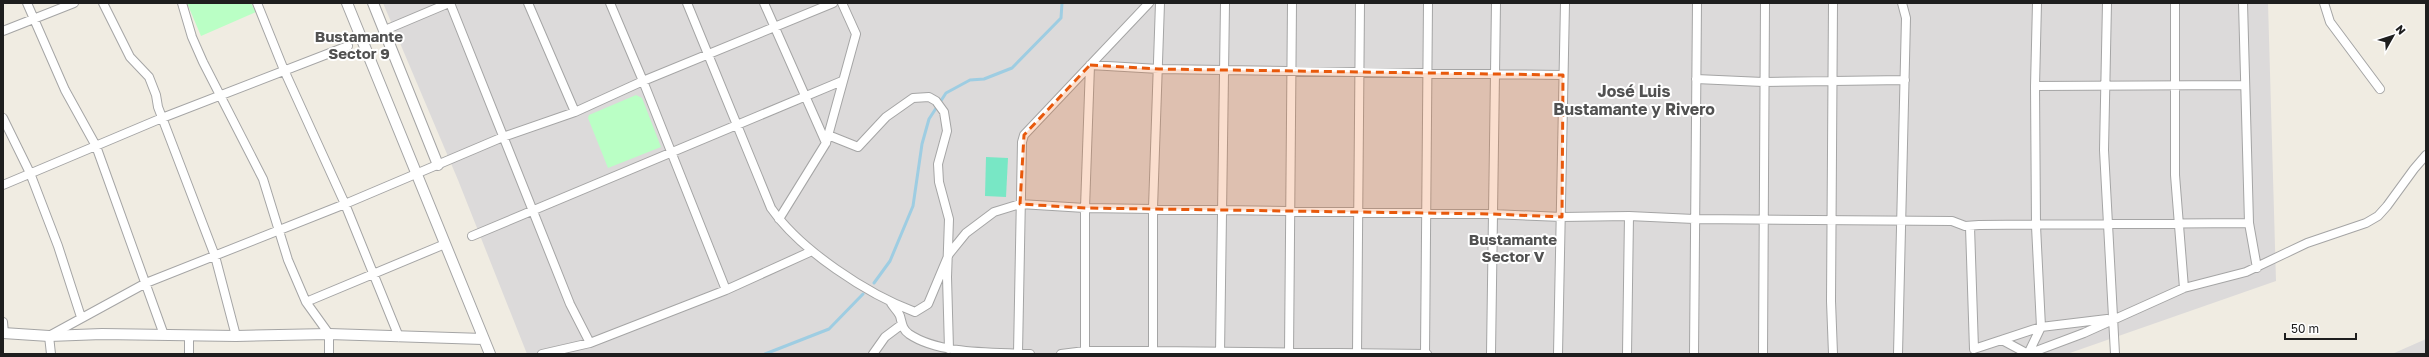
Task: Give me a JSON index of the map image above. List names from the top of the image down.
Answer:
{
  "districts": ["Bustamante Sector 9", "José Luis Bustamante y Rivero", "Bustamante Sector V"],
  "scale_bar": "50 m",
  "north": "top right"
}
